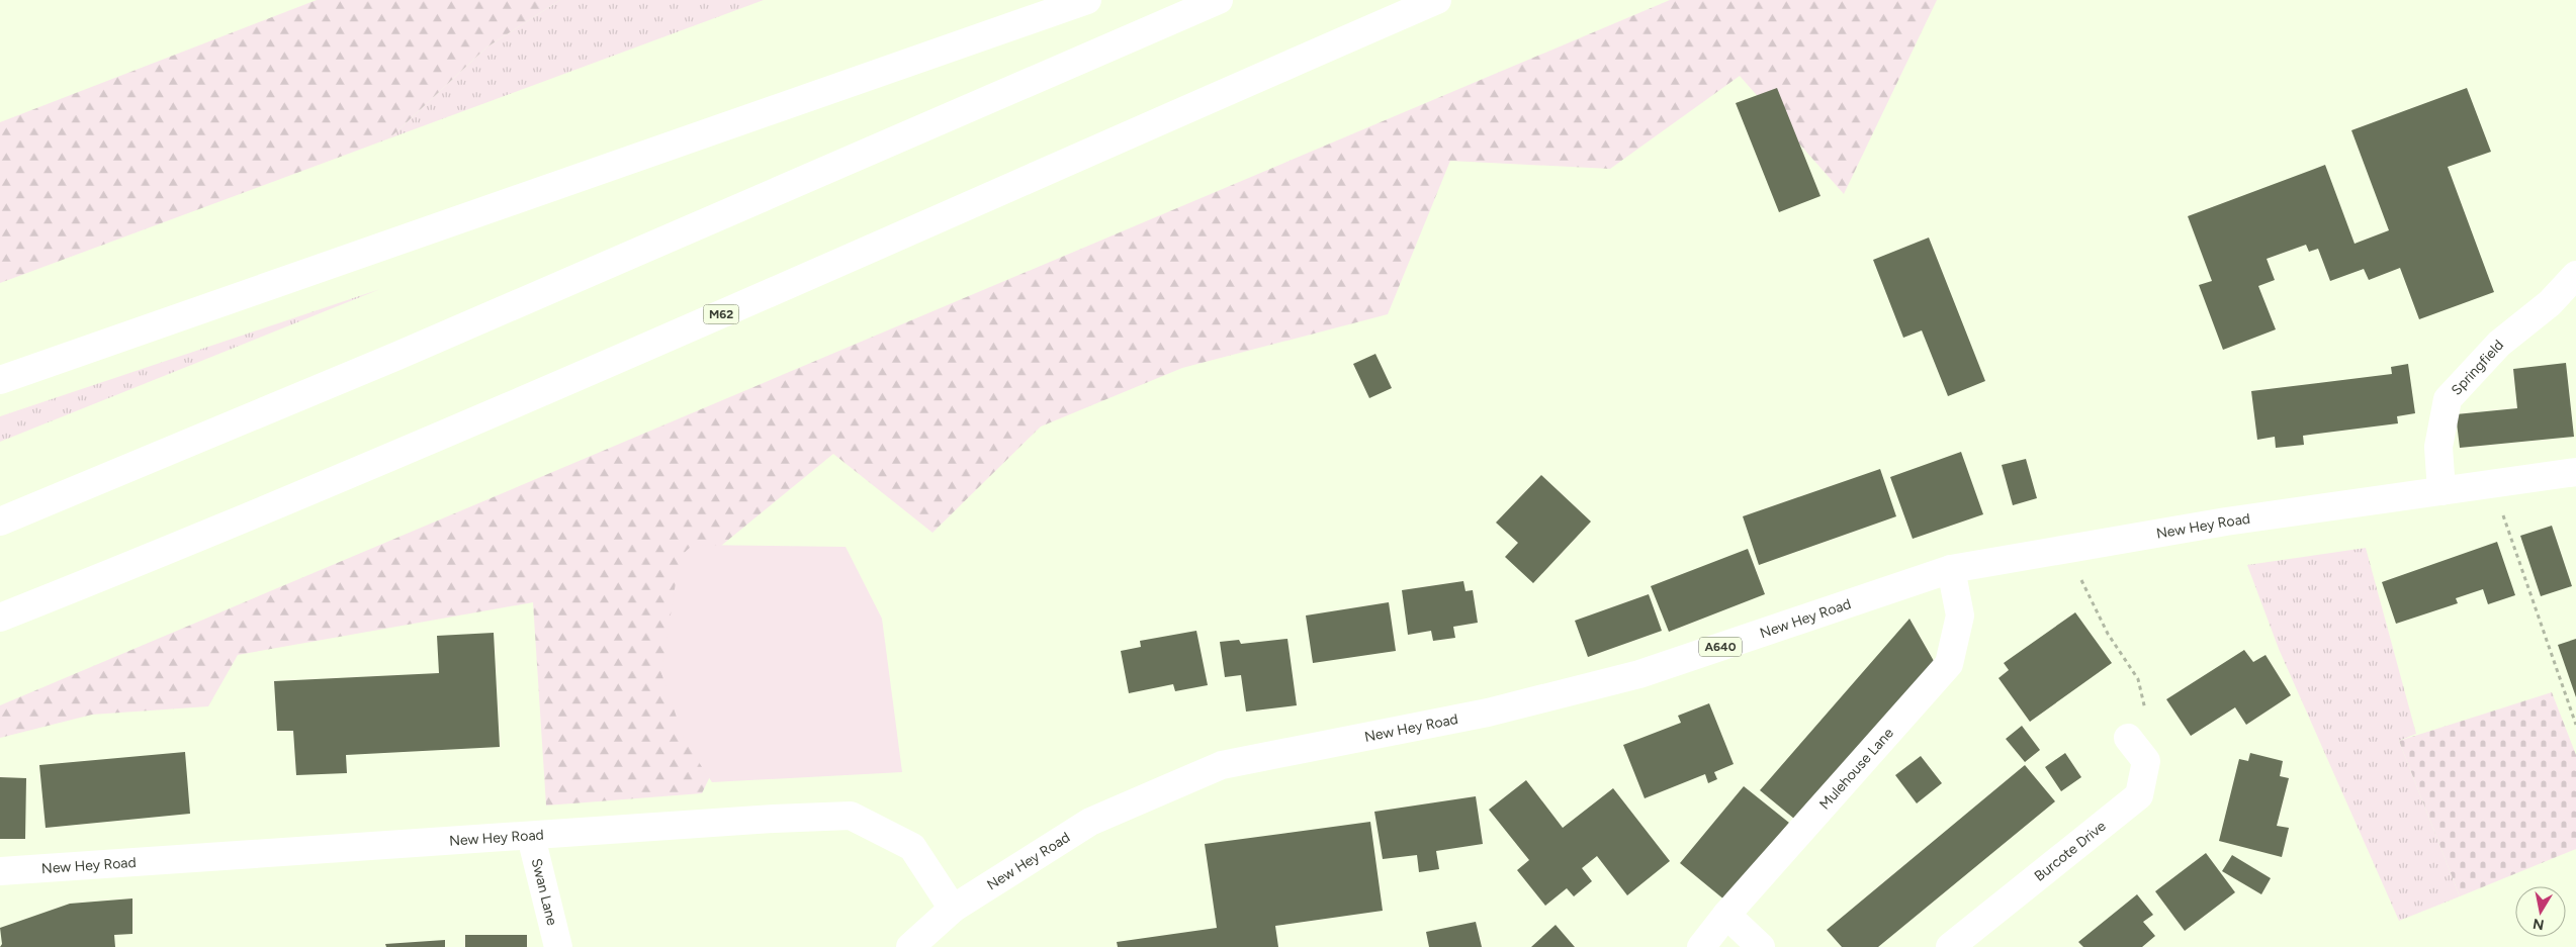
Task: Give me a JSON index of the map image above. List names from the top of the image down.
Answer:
{
  "streets": {
    "main road": [
      "M62",
      "Springfield",
      "New Hey Road",
      "A640",
      "Mulehouse Lane",
      "Burcote Drive",
      "Swan Lane"
    ]
  },
  "crossings": [
    ["Springfield", "New Hey Road"],
    ["New Hey Road", "Mulehouse Lane"],
    ["New Hey Road", "Swan Lane"]
  ],
  "north": "bottom"
}
